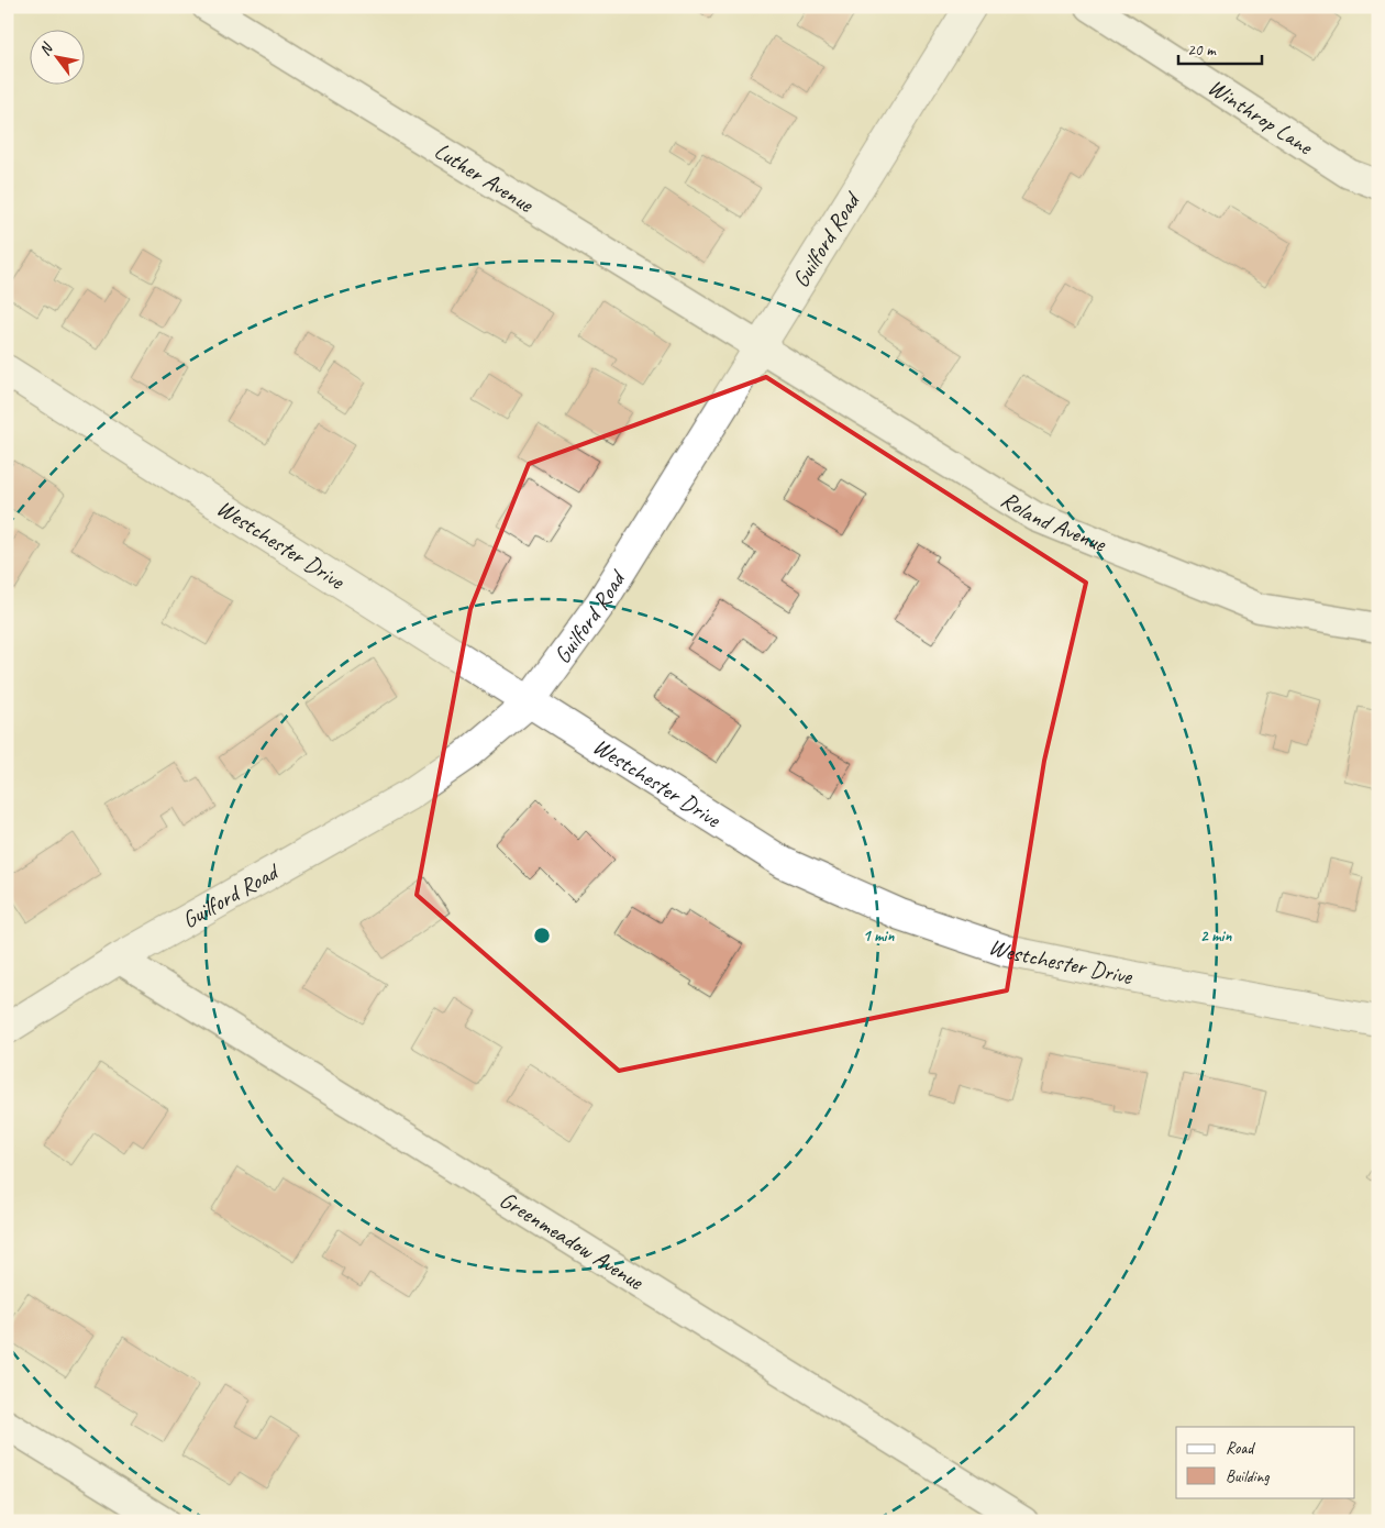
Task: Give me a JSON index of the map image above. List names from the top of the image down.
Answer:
{
  "streets": {
    "street": [
      "Winthrop Lane",
      "Luther Avenue",
      "Guilford Road",
      "Roland Avenue",
      "Westchester Drive",
      "Greenmeadow Avenue"
    ]
  },
  "crossings": [
    ["Luther Avenue", "Guilford Road"],
    ["Luther Avenue", "Roland Avenue"],
    ["Guilford Road", "Roland Avenue"],
    ["Guilford Road", "Westchester Drive"],
    ["Guilford Road", "Greenmeadow Avenue"]
  ],
  "legend": ["Road", "Building"],
  "scale_bar": "20 m",
  "north": "top left",
  "rings": ["1 min", "2 min"]
}
